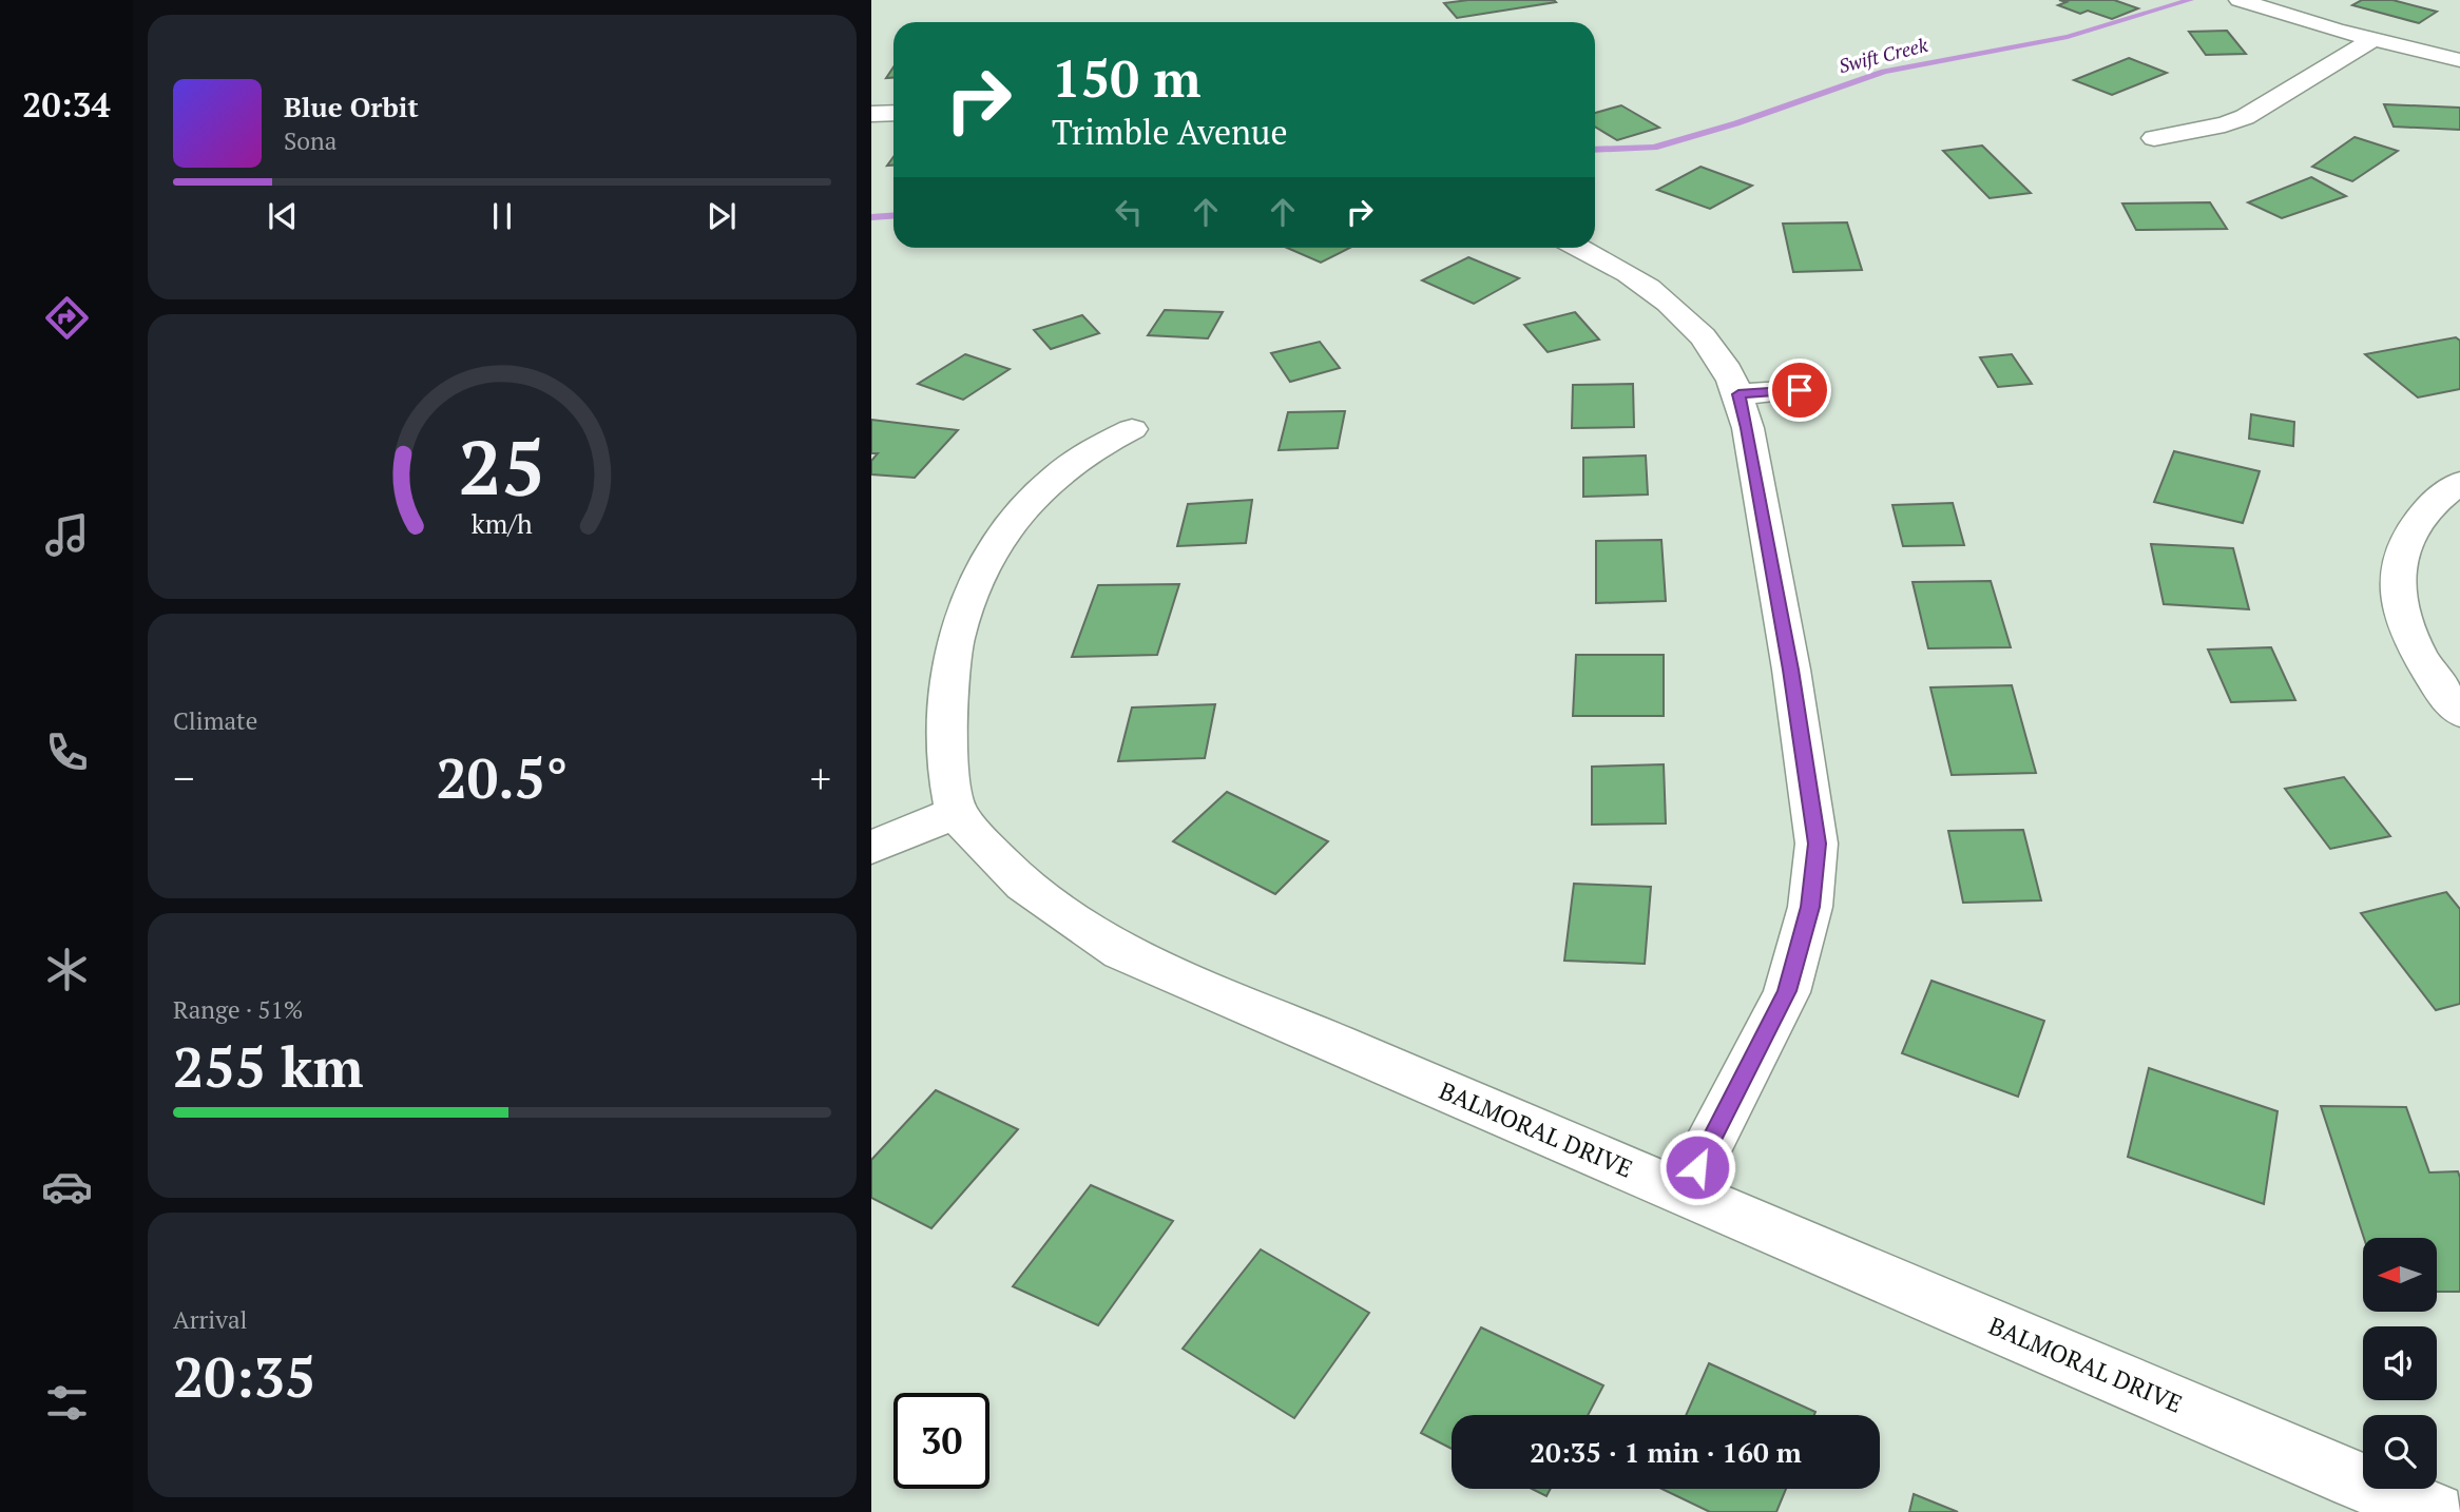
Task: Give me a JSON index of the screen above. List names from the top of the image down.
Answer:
{
  "streets": {
    "street": ["BALMORAL DRIVE"]
  },
  "water": ["Swift Creek"],
  "north": "left",
  "page": {
    "tabs": "20:34",
    "turn": ["150 m", "Trimble Avenue"],
    "song": ["Blue Orbit", "Sona"],
    "tile": [
      "Climate",
      ["Range · 51%", "255 km"],
      ["Arrival", "20:35"]
    ],
    "heat": ["−", "20.5°", "+"],
    "limit": "30",
    "trip": "20:35 · 1 min · 160 m",
    "gauge": ["25", "km/h"]
  }
}
